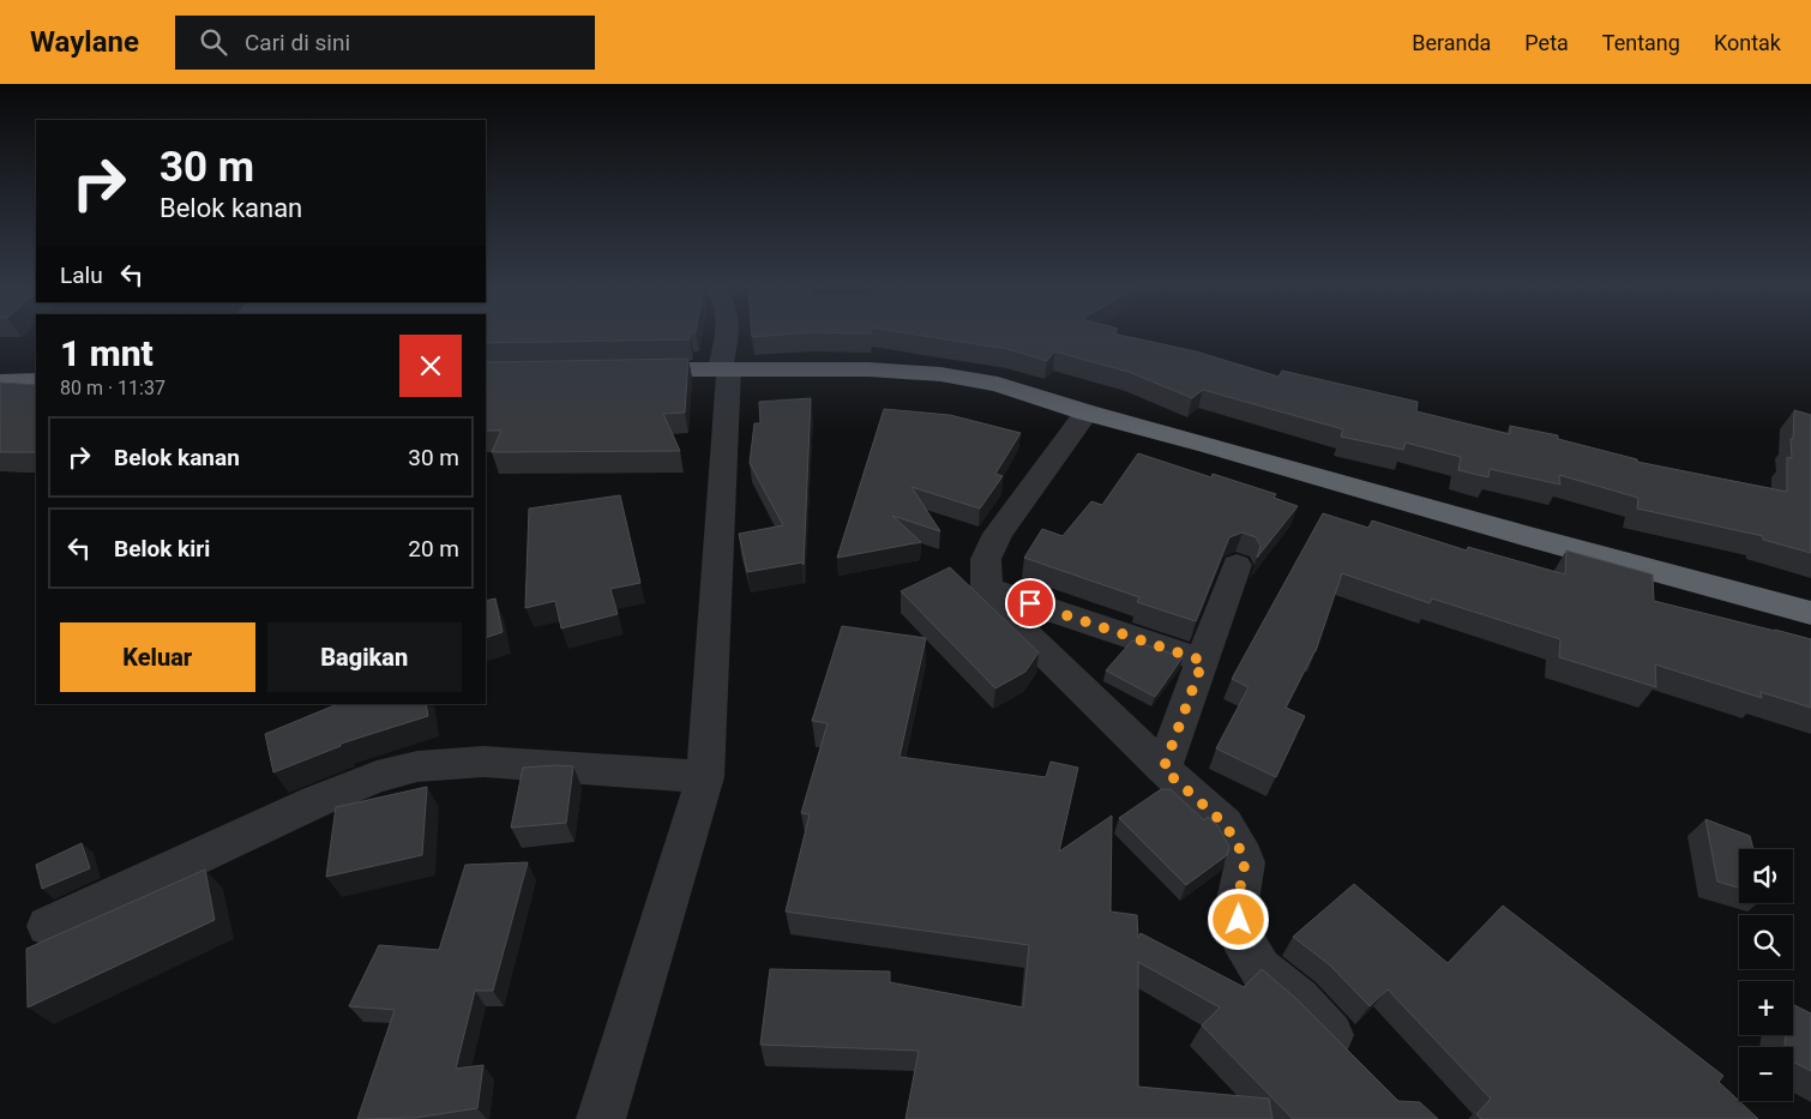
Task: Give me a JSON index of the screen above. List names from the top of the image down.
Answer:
{
  "page": {
    "header": "Waylane",
    "search": "Cari di sini",
    "nav": [
      "Beranda",
      "Peta",
      "Tentang",
      "Kontak"
    ],
    "turn": ["30 m", "Belok kanan"],
    "then": "Lalu",
    "heading": ["1 mnt", "80 m · 11:37"],
    "list": [
      {
        "name": "Belok kanan",
        "value": "30 m"
      },
      {
        "name": "Belok kiri",
        "value": "20 m"
      }
    ],
    "buttons": ["Keluar", "Bagikan"],
    "map_buttons": ["+", "−"]
  }
}
